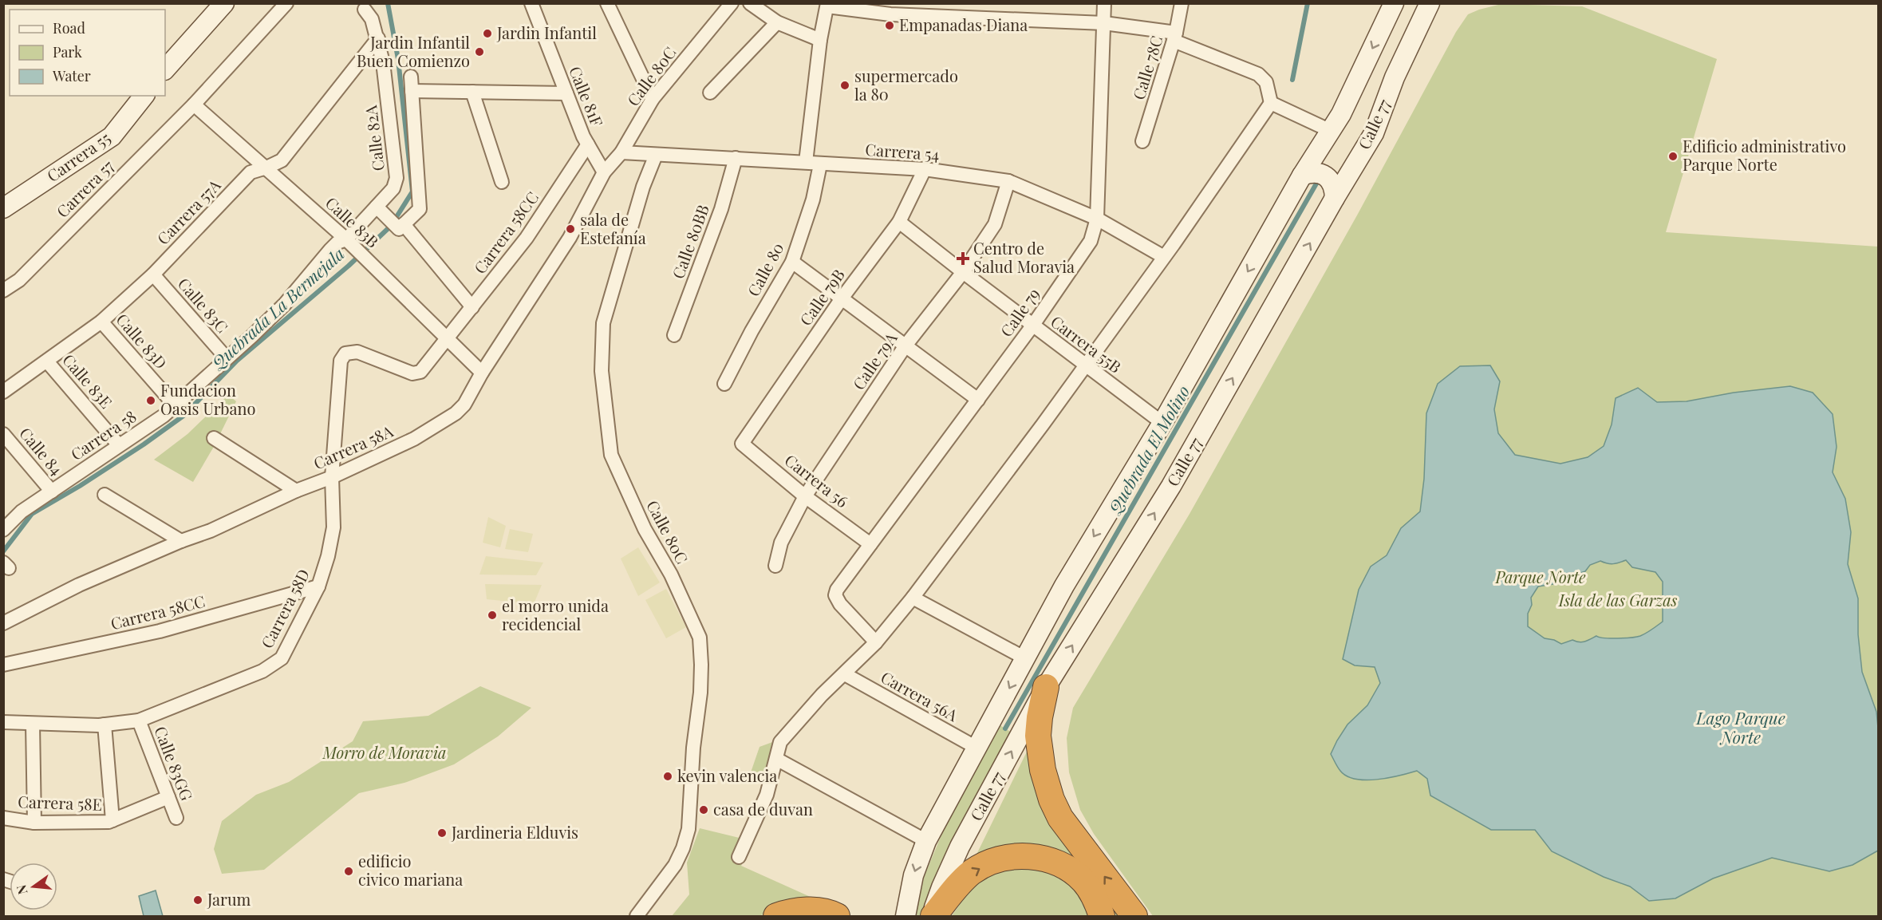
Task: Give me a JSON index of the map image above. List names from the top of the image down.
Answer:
{
  "streets": {
    "main road": ["Calle 77", "Carrera 55"],
    "street": [
      "Calle 78C",
      "Calle 80C",
      "Calle 81F",
      "Calle 82A",
      "Carrera 54",
      "Carrera 57",
      "Carrera 57A",
      "Calle 83B",
      "Carrera 58CC",
      "Calle 80BB",
      "Calle 80",
      "Calle 79B",
      "Calle 83C",
      "Calle 79",
      "Calle 83D",
      "Carrera 55B",
      "Calle 79A",
      "Calle 83E",
      "Carrera 58",
      "Carrera 58A",
      "Calle 84",
      "Carrera 56",
      "Carrera 58D",
      "Carrera 56A",
      "Calle 83GG",
      "Carrera 58E"
    ]
  },
  "crossings": [
    ["Calle 80C", "Calle 81F"],
    ["Calle 80C", "Carrera 54"],
    ["Calle 80C", "Carrera 58A"],
    ["Calle 81F", "Carrera 58CC"],
    ["Calle 81F", "Carrera 58A"],
    ["Calle 77", "Carrera 55B"],
    ["Calle 77", "Carrera 56A"],
    ["Calle 82A", "Carrera 57A"],
    ["Calle 82A", "Calle 83B"],
    ["Calle 82A", "Carrera 58"],
    ["Carrera 54", "Calle 80BB"],
    ["Carrera 54", "Calle 80"],
    ["Carrera 54", "Calle 79B"],
    ["Carrera 54", "Calle 79"],
    ["Carrera 54", "Calle 79A"],
    ["Carrera 57", "Calle 83B"],
    ["Carrera 57A", "Calle 83B"],
    ["Carrera 57A", "Calle 83C"],
    ["Carrera 57A", "Calle 83D"],
    ["Carrera 57A", "Calle 83E"],
    ["Calle 83B", "Carrera 58CC"],
    ["Calle 83B", "Carrera 58A"],
    ["Calle 83B", "Carrera 58D"],
    ["Carrera 58CC", "Carrera 58D"],
    ["Calle 79B", "Carrera 55B"],
    ["Calle 79B", "Carrera 56"],
    ["Calle 83C", "Carrera 58"],
    ["Calle 79", "Carrera 55B"],
    ["Calle 79", "Carrera 56"],
    ["Calle 83D", "Carrera 58"],
    ["Carrera 55B", "Calle 79A"],
    ["Calle 79A", "Carrera 56"],
    ["Calle 83E", "Carrera 58"],
    ["Carrera 58", "Calle 84"],
    ["Carrera 58A", "Carrera 58D"],
    ["Carrera 58D", "Calle 83GG"],
    ["Calle 83GG", "Carrera 58E"]
  ],
  "water": ["Quebrada La Bermejala", "Quebrada El Molino", "Lago Parque Norte"],
  "parks": ["Parque Norte", "Isla de las Garzas", "Morro de Moravia"],
  "places": {
    "other": [
      "Empanadas Diana",
      "Jardin Infantil",
      "Jardin Infantil Buen Comienzo",
      "supermercado la 80",
      "Edificio administrativo Parque Norte",
      "sala de Estefanía",
      "Fundacion Oasis Urbano",
      "el morro unida recidencial",
      "kevin valencia",
      "casa de duvan",
      "Jardineria Elduvis",
      "edificio civico mariana",
      "Jarum"
    ],
    "health": ["Centro de Salud Moravia"]
  },
  "legend": ["Road", "Park", "Water"],
  "north": "left"
}
